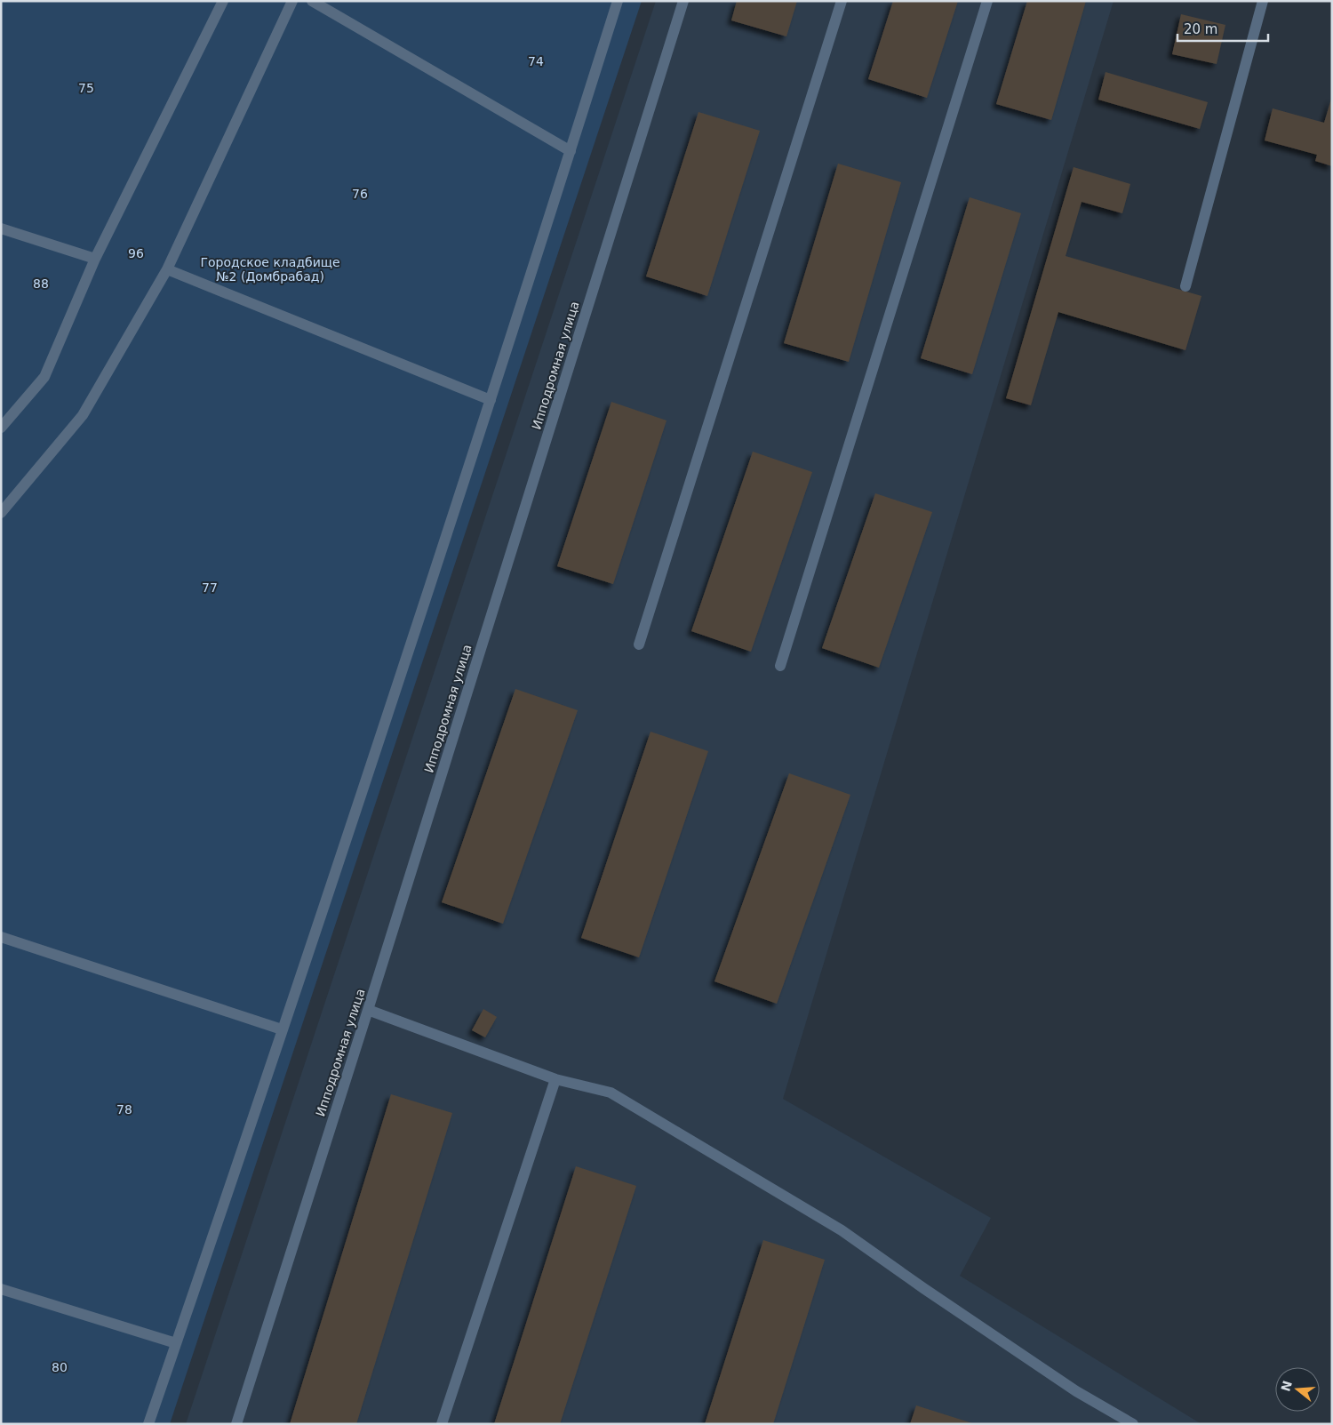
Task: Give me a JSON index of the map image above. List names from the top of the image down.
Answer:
{
  "streets": {
    "street": ["Ипподромная улица"]
  },
  "parks": [
    "74",
    "75",
    "76",
    "96",
    "Городское кладбище №2 (Домбрабад)",
    "88",
    "77",
    "78",
    "80"
  ],
  "scale_bar": "20 m",
  "north": "left"
}
